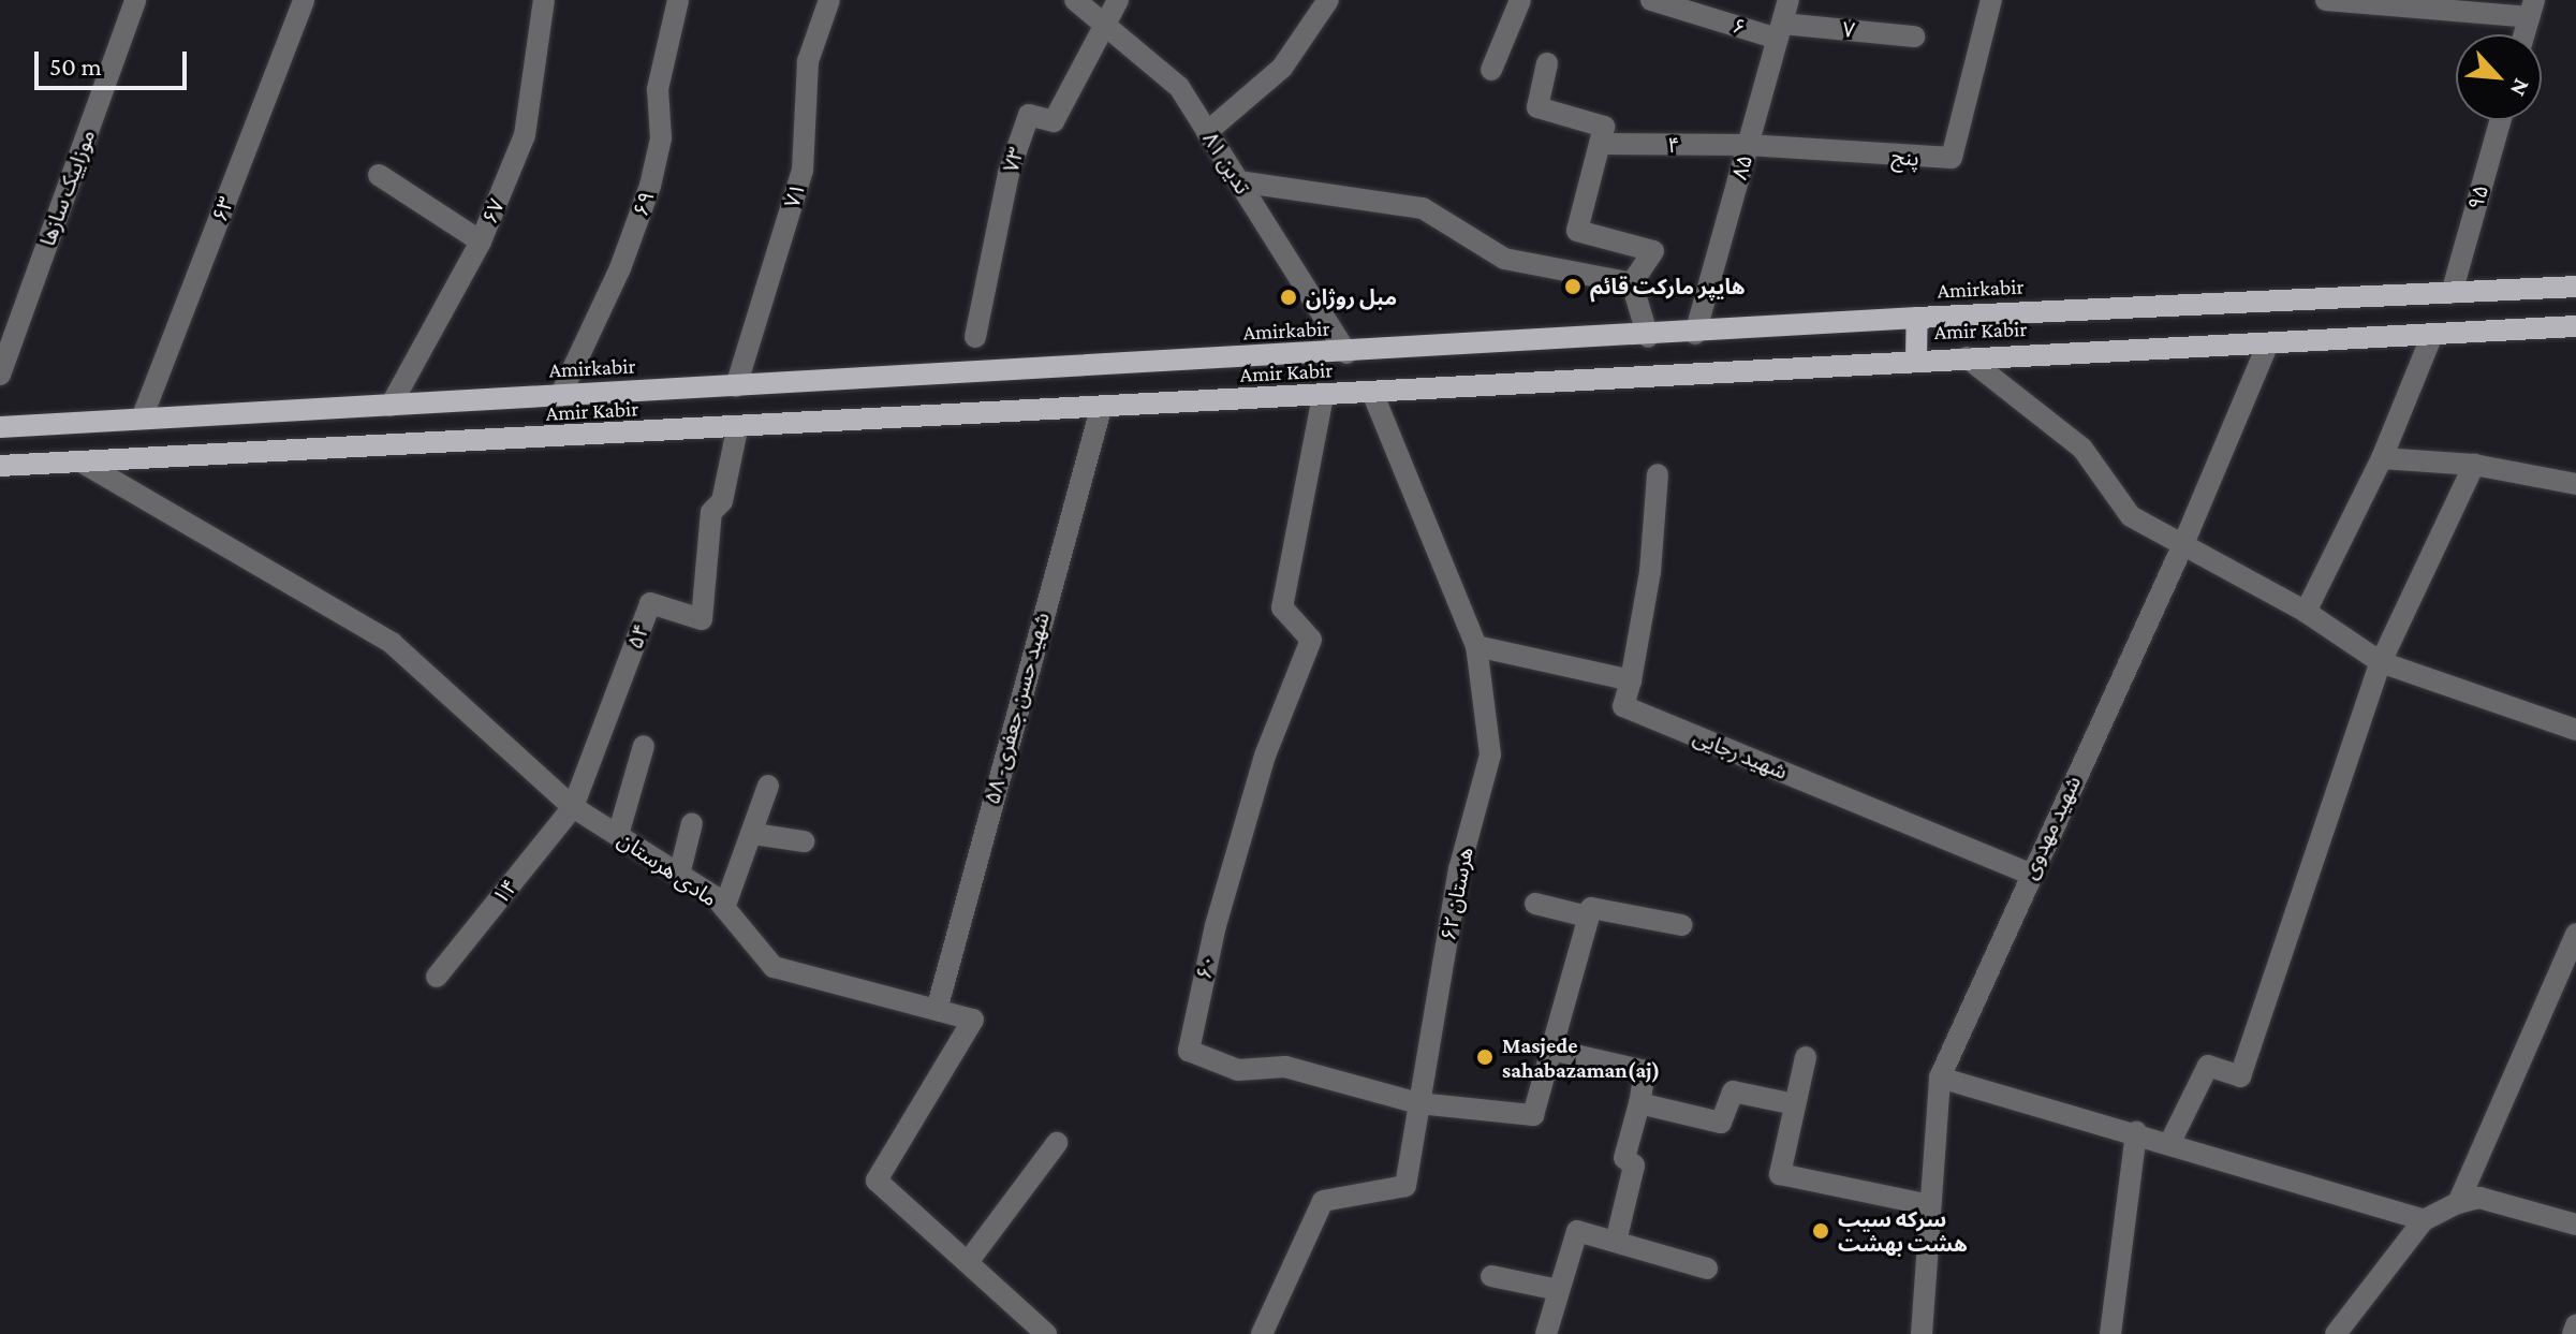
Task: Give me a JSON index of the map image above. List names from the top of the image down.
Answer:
{
  "streets": {
    "main road": ["Amirkabir", "Amir Kabir"],
    "street": [
      "۶",
      "۷",
      "۴",
      "پنج",
      "۷۳",
      "تدین ۸۱",
      "۸۵",
      "موزاییک سازها",
      "۷۱",
      "۹۵",
      "۶۹",
      "۶۳",
      "۶۷",
      "۵۴",
      "شهید حسن جعفری- ۵۸",
      "شهید رجایی",
      "شهید مهدوی",
      "مادی هرستان",
      "۱۴",
      "هرستان ۶۲",
      "۶۰"
    ]
  },
  "crossings": [
    ["۶", "۷"],
    ["۶", "۸۵"],
    ["۷", "۸۵"],
    ["۴", "پنج"],
    ["۴", "۸۵"],
    ["پنج", "۸۵"],
    ["۷۳", "تدین ۸۱"],
    ["تدین ۸۱", "Amirkabir"],
    ["۸۵", "Amirkabir"],
    ["۷۱", "Amirkabir"],
    ["۹۵", "Amirkabir"],
    ["۶۹", "Amirkabir"],
    ["۶۳", "Amirkabir"],
    ["۶۷", "Amirkabir"],
    ["Amir Kabir", "۵۴"],
    ["Amir Kabir", "شهید حسن جعفری- ۵۸"],
    ["Amir Kabir", "شهید مهدوی"],
    ["Amir Kabir", "مادی هرستان"],
    ["Amir Kabir", "هرستان ۶۲"],
    ["Amir Kabir", "۶۰"],
    ["۵۴", "مادی هرستان"],
    ["۵۴", "۱۴"],
    ["شهید حسن جعفری- ۵۸", "مادی هرستان"],
    ["شهید رجایی", "شهید مهدوی"],
    ["مادی هرستان", "۱۴"],
    ["هرستان ۶۲", "۶۰"]
  ],
  "places": [
    "هایپر مارکت قائم",
    "مبل روژان",
    "Masjede sahabazaman(aj)",
    "سرکه سیب هشت بهشت"
  ],
  "scale_bar": "50 m",
  "north": "bottom right"
}
